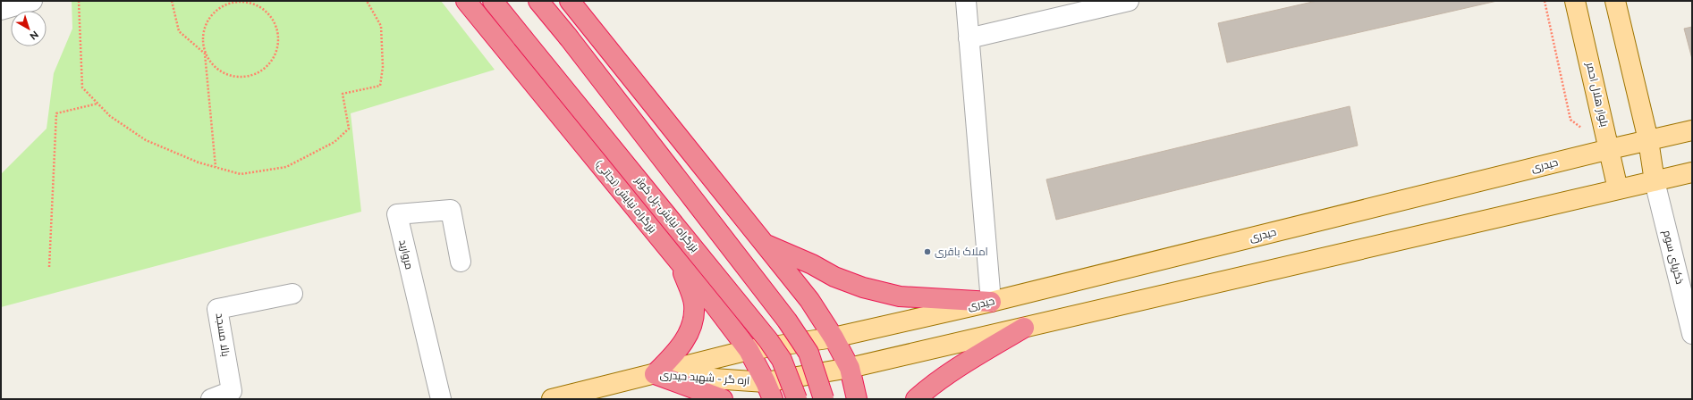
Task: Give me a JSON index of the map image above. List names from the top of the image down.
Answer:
{
  "streets": {
    "highway": ["بزرگراه نیایش (نجاتی)", "بزرگراه نیایش-پل کوثر"],
    "main road": ["بلوار هلال احمر", "حیدری", "اره گر - شهید حیدری"],
    "street": ["مروارید", "ذکریای سوم", "بالا مسجد"]
  },
  "crossings": [
    ["بلوار هلال احمر", "حیدری"],
    ["حیدری", "اره گر - شهید حیدری"],
    ["بزرگراه نیایش (نجاتی)", "اره گر - شهید حیدری"]
  ],
  "places": ["املاک باقری"],
  "north": "bottom right"
}
